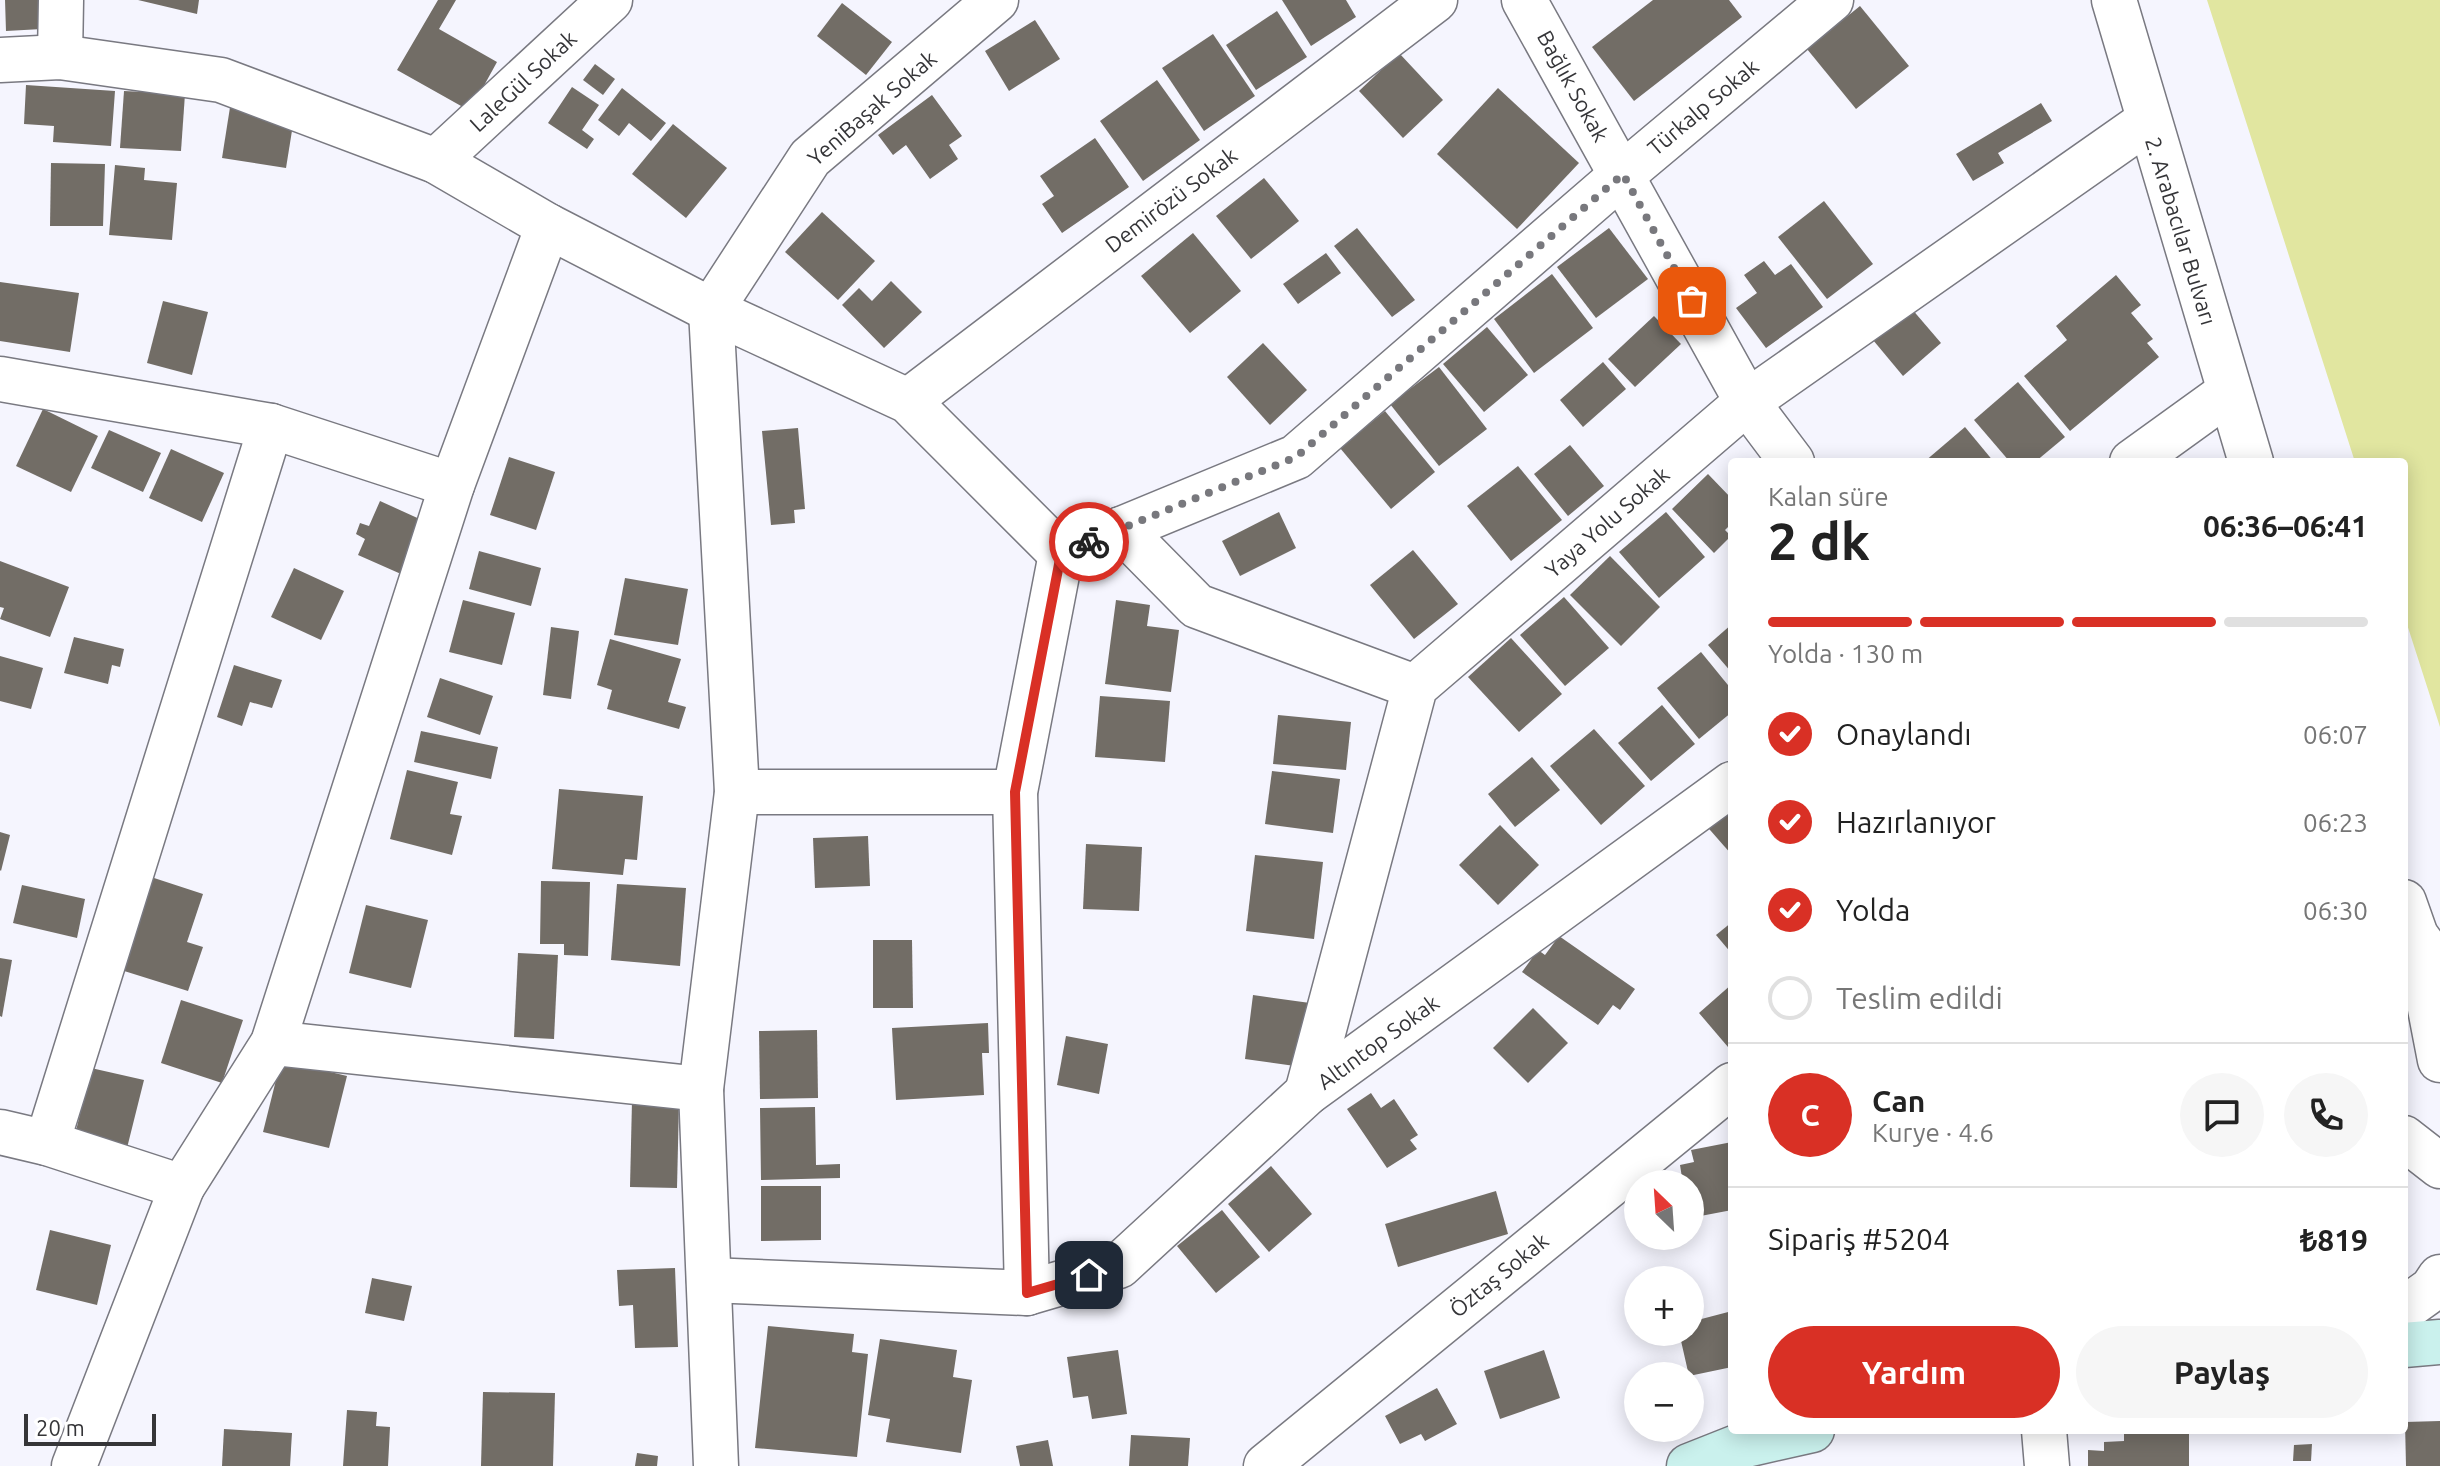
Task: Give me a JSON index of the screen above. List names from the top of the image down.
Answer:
{
  "streets": {
    "street": [
      "LaleGül Sokak",
      "Bağlık Sokak",
      "Türkalp Sokak",
      "YeniBaşak Sokak",
      "Demirözü Sokak",
      "2. Arabacılar Bulvarı",
      "Yaya Yolu Sokak",
      "Altıntop Sokak",
      "Öztaş Sokak"
    ]
  },
  "crossings": [
    ["Bağlık Sokak", "Türkalp Sokak"],
    ["Bağlık Sokak", "Yaya Yolu Sokak"],
    ["2. Arabacılar Bulvarı", "Yaya Yolu Sokak"]
  ],
  "scale_bar": "20 m",
  "north": "top left",
  "page": {
    "heading": ["2 dk", "Kalan süre", "06:36–06:41"],
    "panel": [
      "Can",
      "Kurye · 4.6",
      "Sipariş #5204",
      "₺819"
    ],
    "bar": "Yolda · 130 m",
    "list": [
      ["Onaylandı", "06:07"],
      ["Hazırlanıyor", "06:23"],
      ["Yolda", "06:30"],
      "Teslim edildi"
    ],
    "round": "C",
    "map_buttons": ["+", "−"],
    "buttons": ["Yardım", "Paylaş"],
    "scale": "20 m"
  }
}
